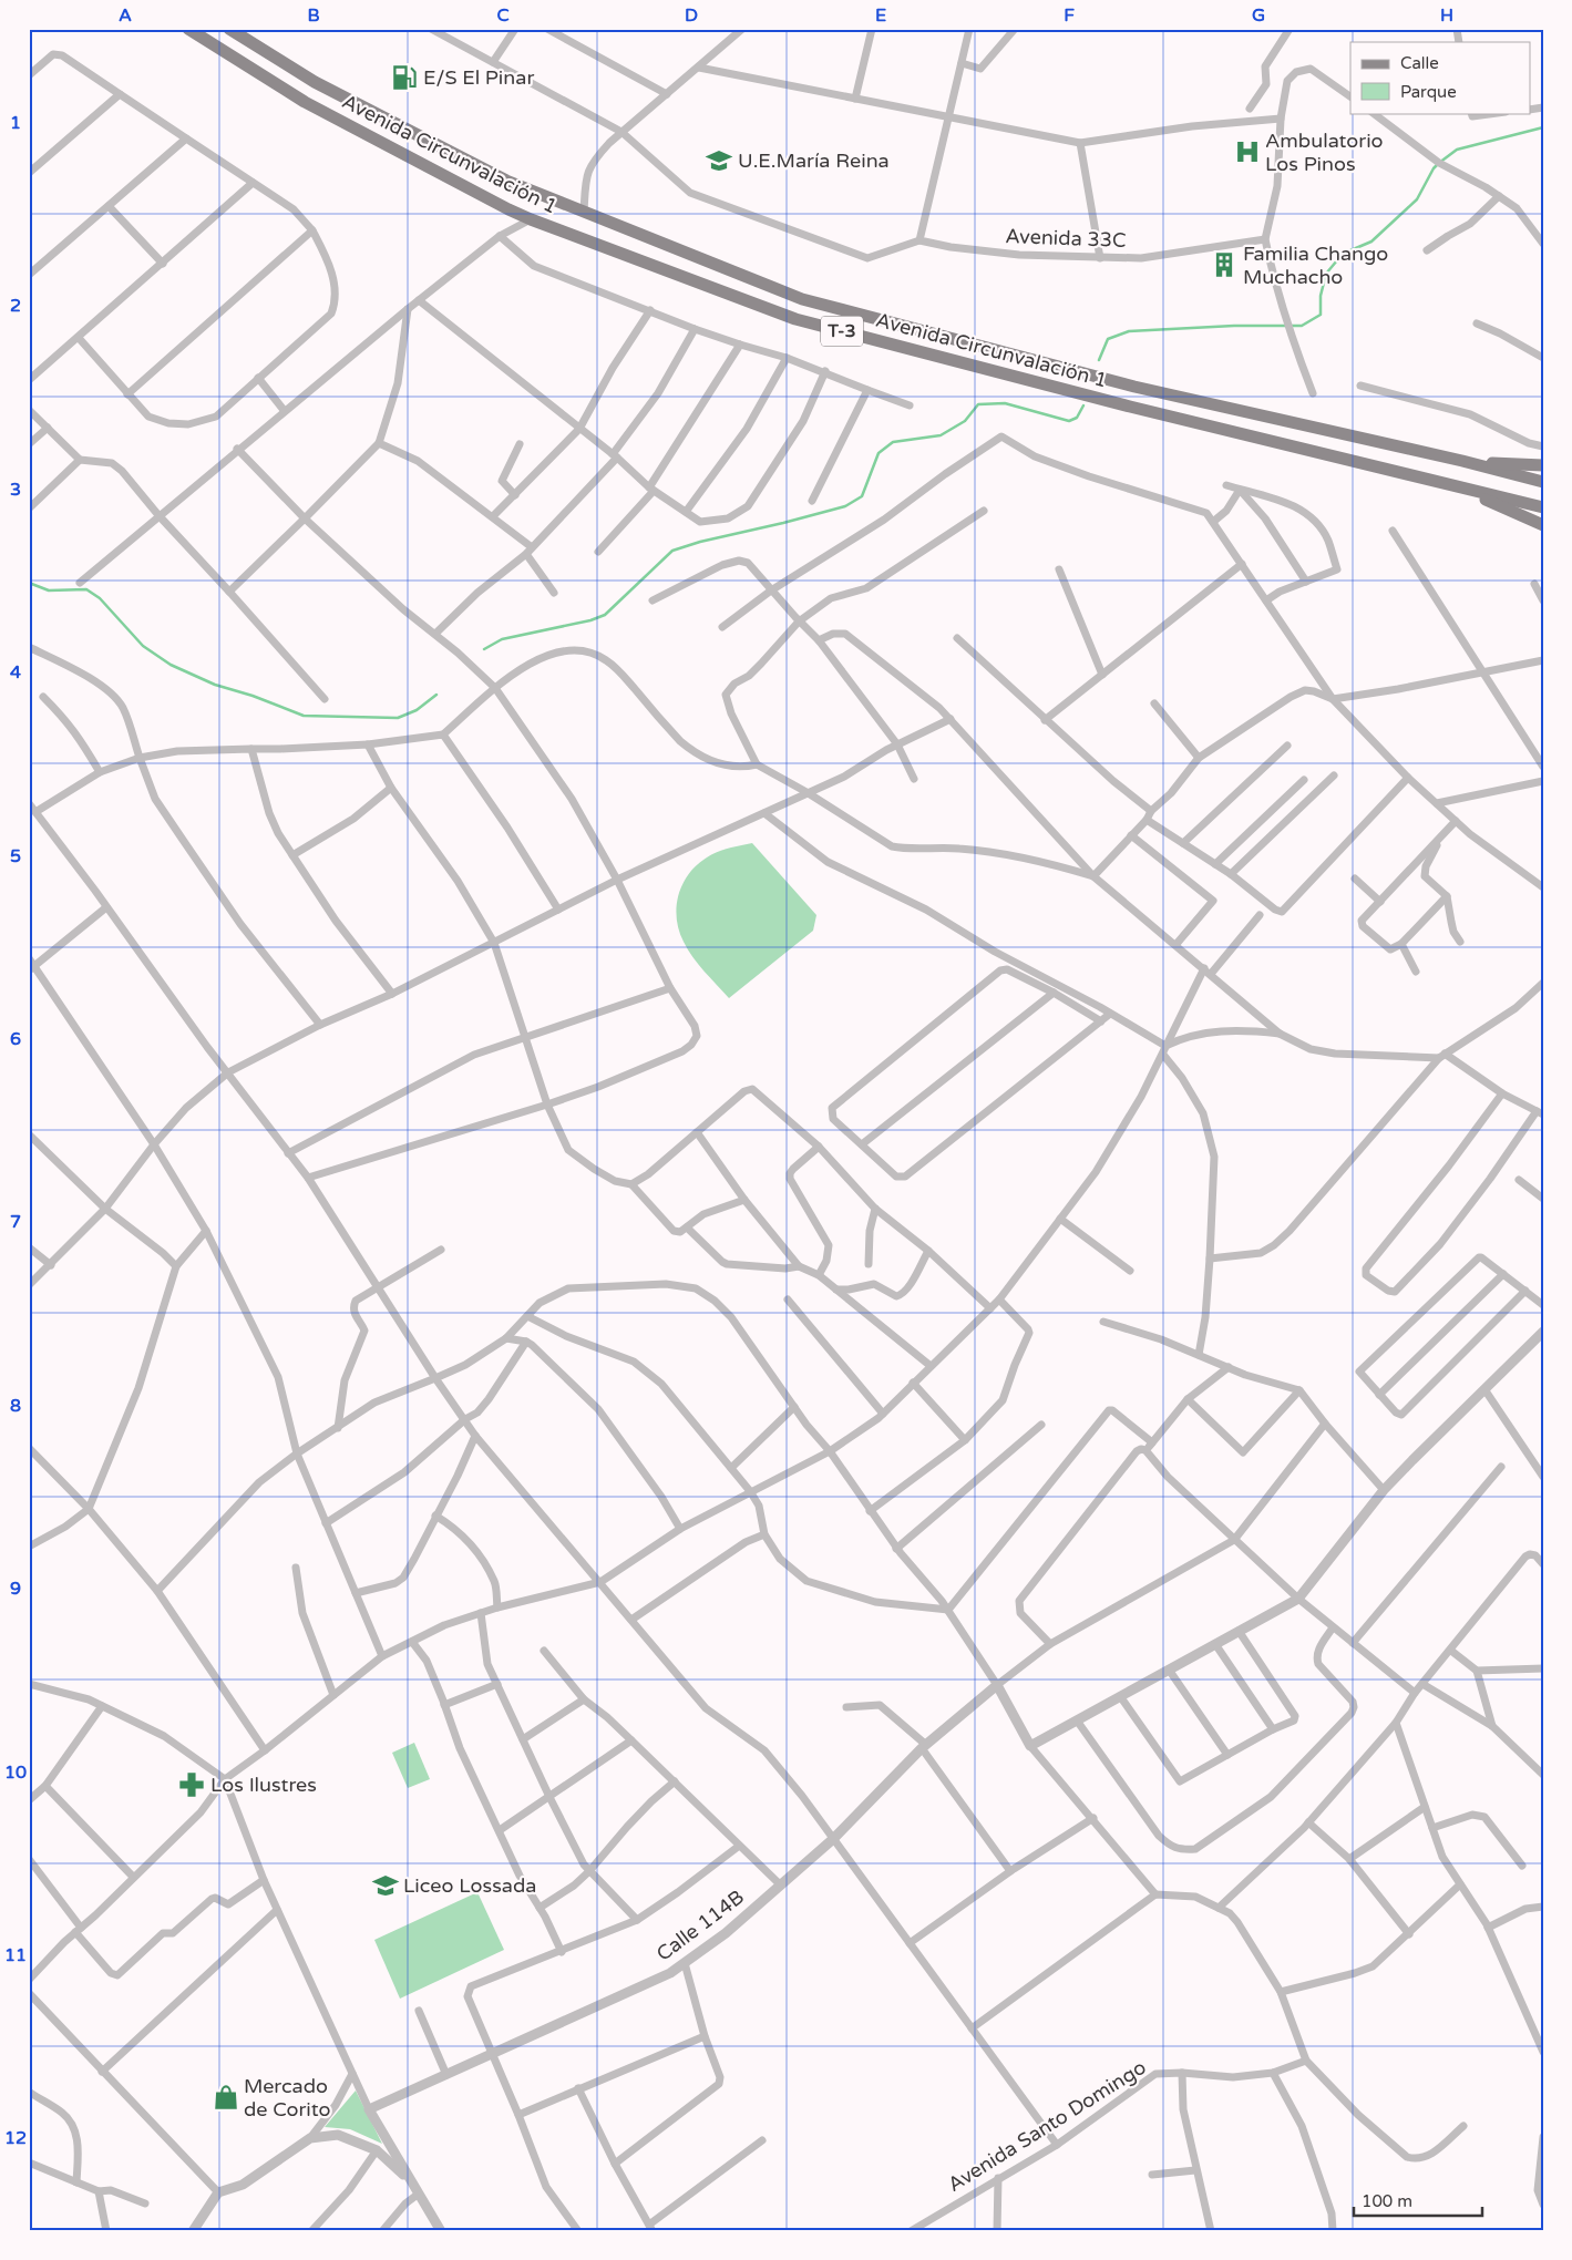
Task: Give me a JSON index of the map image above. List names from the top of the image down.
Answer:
{
  "streets": {
    "main road": ["Avenida Circunvalación 1", "T-3"],
    "street": ["Avenida 33C", "Calle 114B", "Avenida Santo Domingo"]
  },
  "places": {
    "fuel station": ["E/S El Pinar"],
    "hospital": ["Ambulatorio Los Pinos"],
    "school or university": ["U.E.María Reina", "Liceo Lossada"],
    "building": ["Familia Chango Muchacho"],
    "pharmacy": ["Los Ilustres"],
    "shop": ["Mercado de Corito"]
  },
  "legend": ["Calle", "Parque"],
  "scale_bar": "100 m",
  "grid": {
    "columns": [
      "A",
      "B",
      "C",
      "D",
      "E",
      "F",
      "G",
      "H"
    ],
    "rows": [
      "1",
      "2",
      "3",
      "4",
      "5",
      "6",
      "7",
      "8",
      "9",
      "10",
      "11",
      "12"
    ]
  }
}
